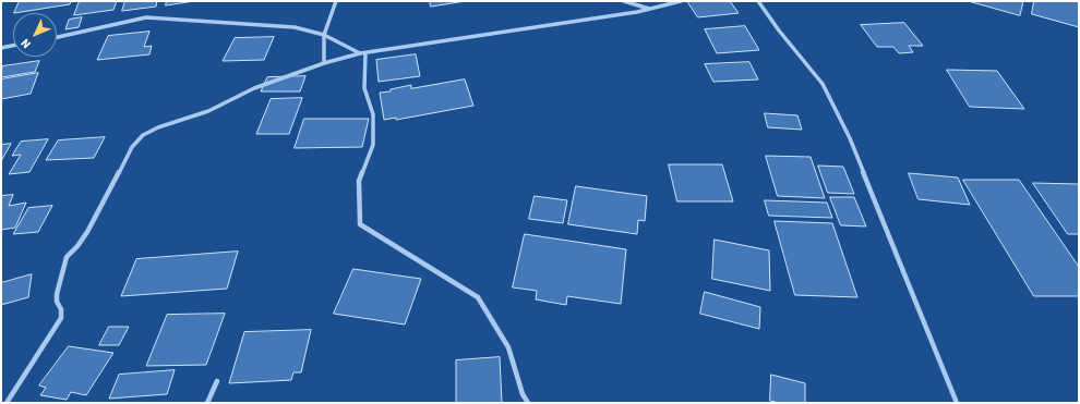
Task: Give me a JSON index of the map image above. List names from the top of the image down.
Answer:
{
  "north": "bottom left"
}
